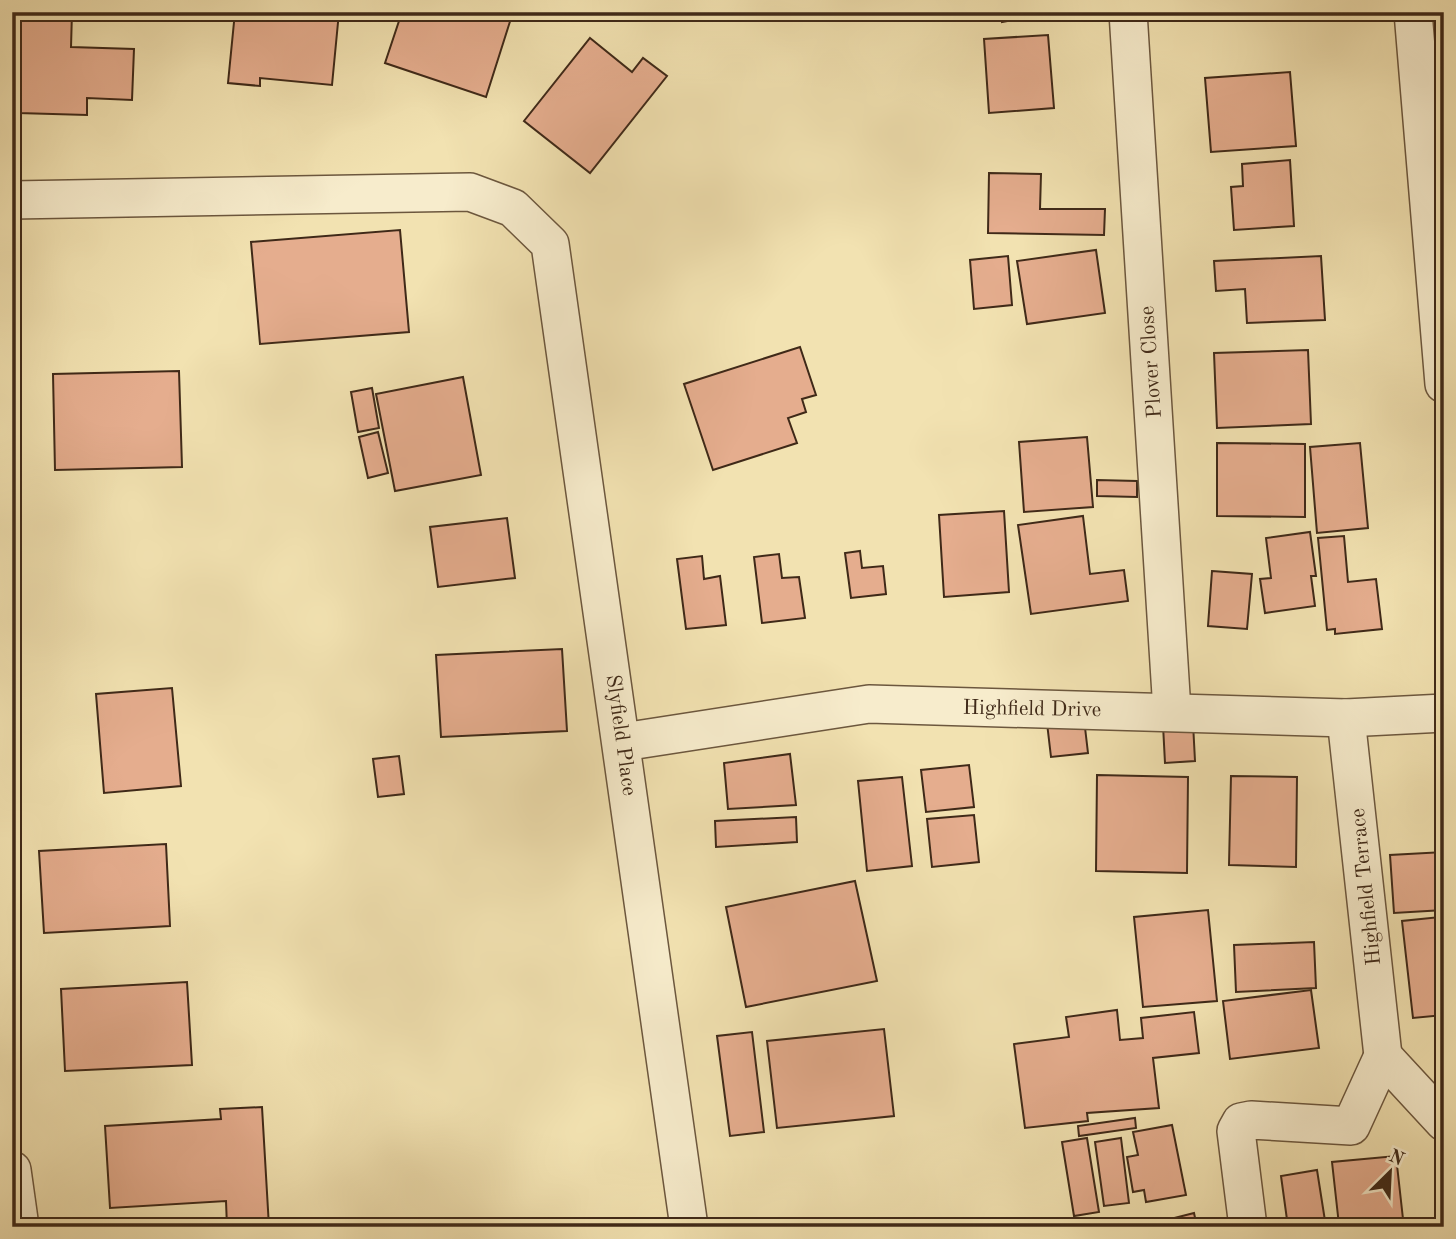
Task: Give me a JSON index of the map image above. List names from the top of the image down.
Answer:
{
  "streets": {
    "street": [
      "Plover Close",
      "Highfield Drive",
      "Slyfield Place",
      "Highfield Terrace"
    ]
  },
  "crossings": [
    ["Plover Close", "Highfield Drive"],
    ["Highfield Drive", "Slyfield Place"],
    ["Highfield Drive", "Highfield Terrace"]
  ],
  "north": "top right"
}
